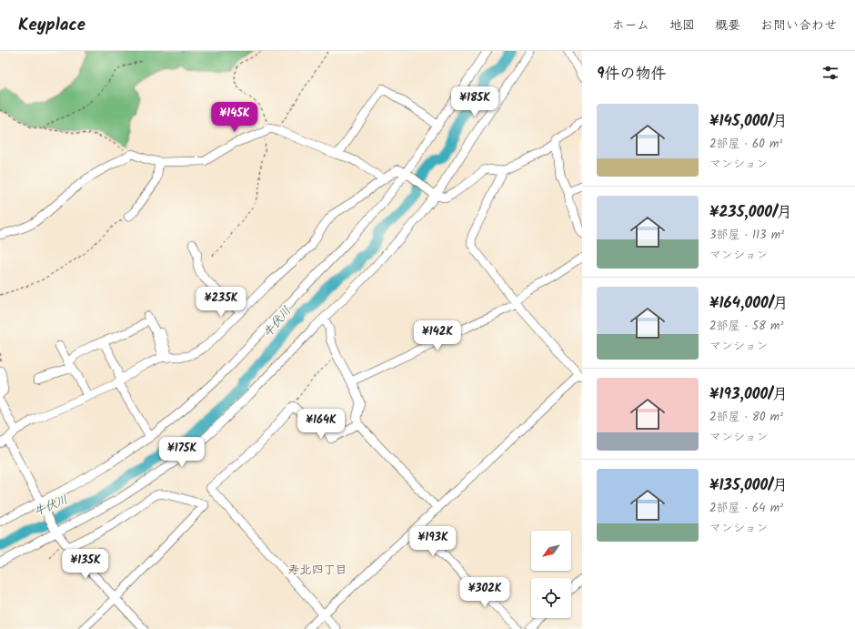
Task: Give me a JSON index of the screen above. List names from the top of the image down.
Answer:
{
  "districts": ["寿北四丁目"],
  "water": ["牛伏川"],
  "north": "bottom left",
  "page": {
    "header": "Keyplace",
    "nav": [
      "ホーム",
      "地図",
      "概要",
      "お問い合わせ"
    ],
    "heading": "9件の物件",
    "price": [
      "¥185K",
      "¥145K",
      "¥235K",
      "¥142K",
      "¥164K",
      "¥175K",
      "¥193K",
      "¥135K",
      "¥302K"
    ],
    "list": [
      {
        "name": "¥145,000/月",
        "note": "2部屋 · 60 m² · マンション"
      },
      {
        "name": "¥235,000/月",
        "note": "3部屋 · 113 m² · マンション"
      },
      {
        "name": "¥164,000/月",
        "note": "2部屋 · 58 m² · マンション"
      },
      {
        "name": "¥193,000/月",
        "note": "2部屋 · 80 m² · マンション"
      },
      {
        "name": "¥135,000/月",
        "note": "2部屋 · 64 m² · マンション"
      }
    ]
  }
}
